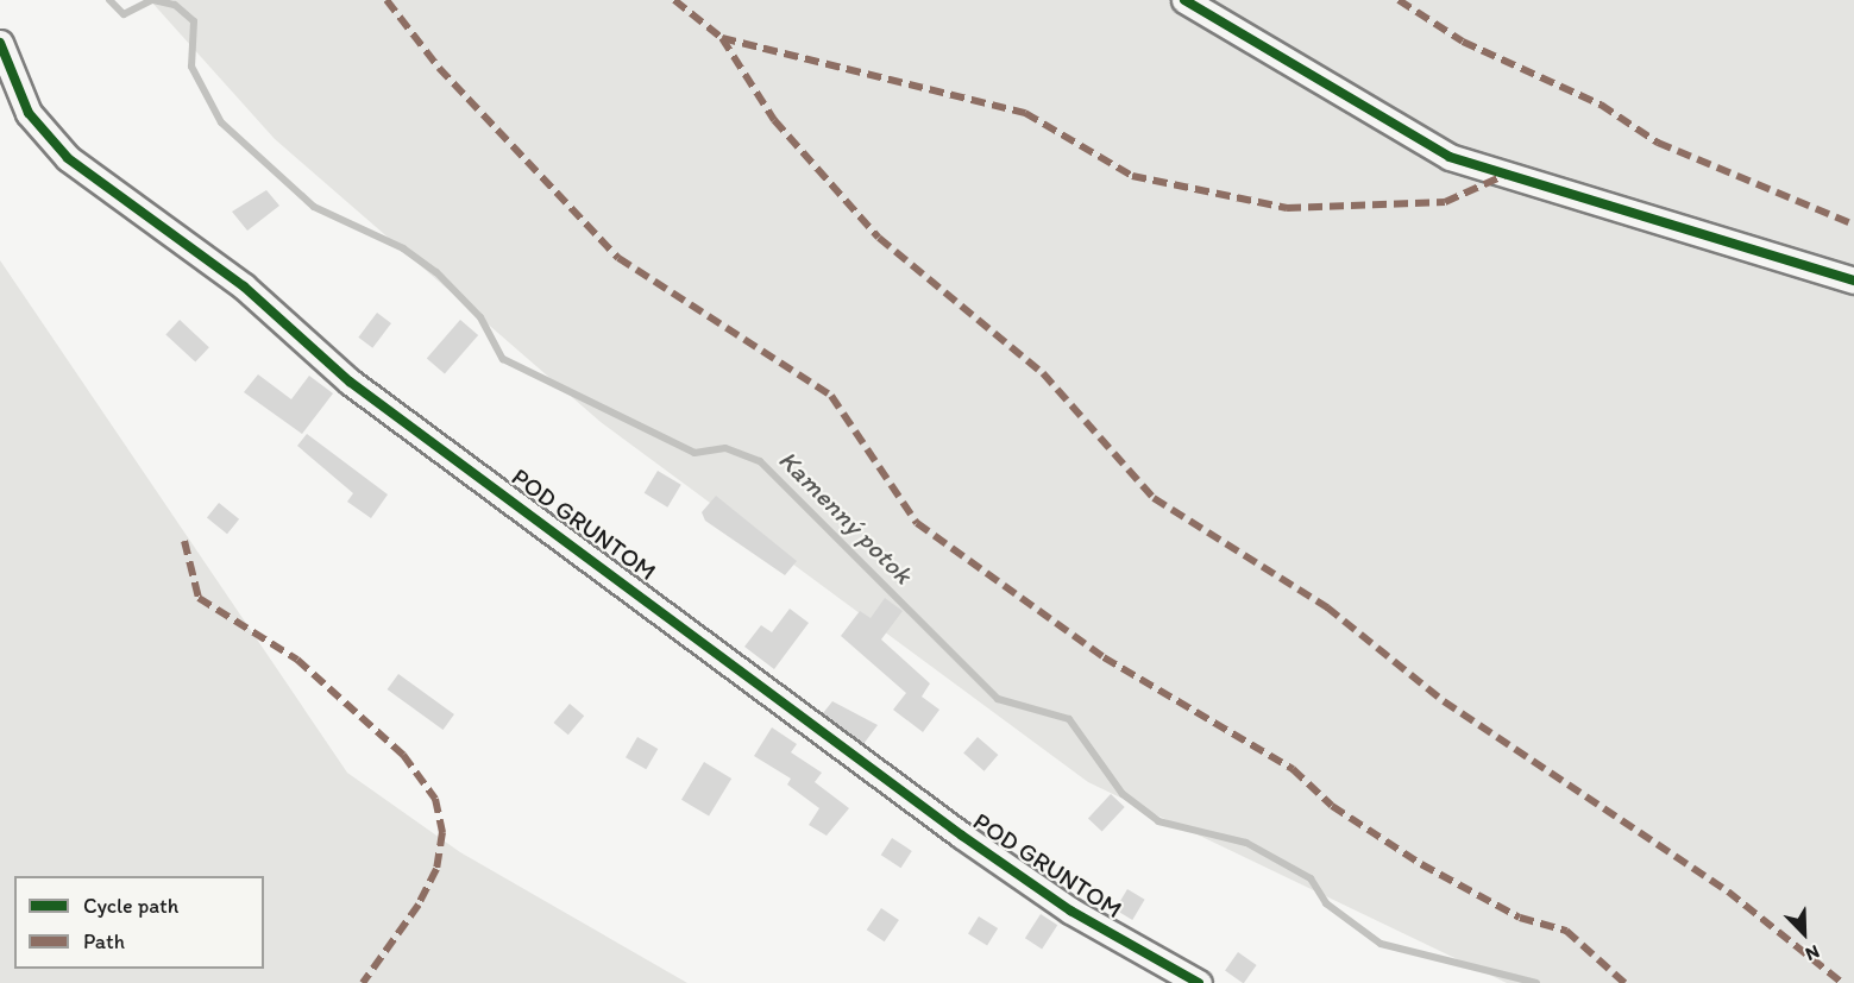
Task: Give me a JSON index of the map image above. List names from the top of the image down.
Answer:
{
  "streets": {
    "street": ["POD GRUNTOM"]
  },
  "water": ["Kamenný potok"],
  "legend": ["Cycle path", "Path"],
  "north": "bottom right"
}
